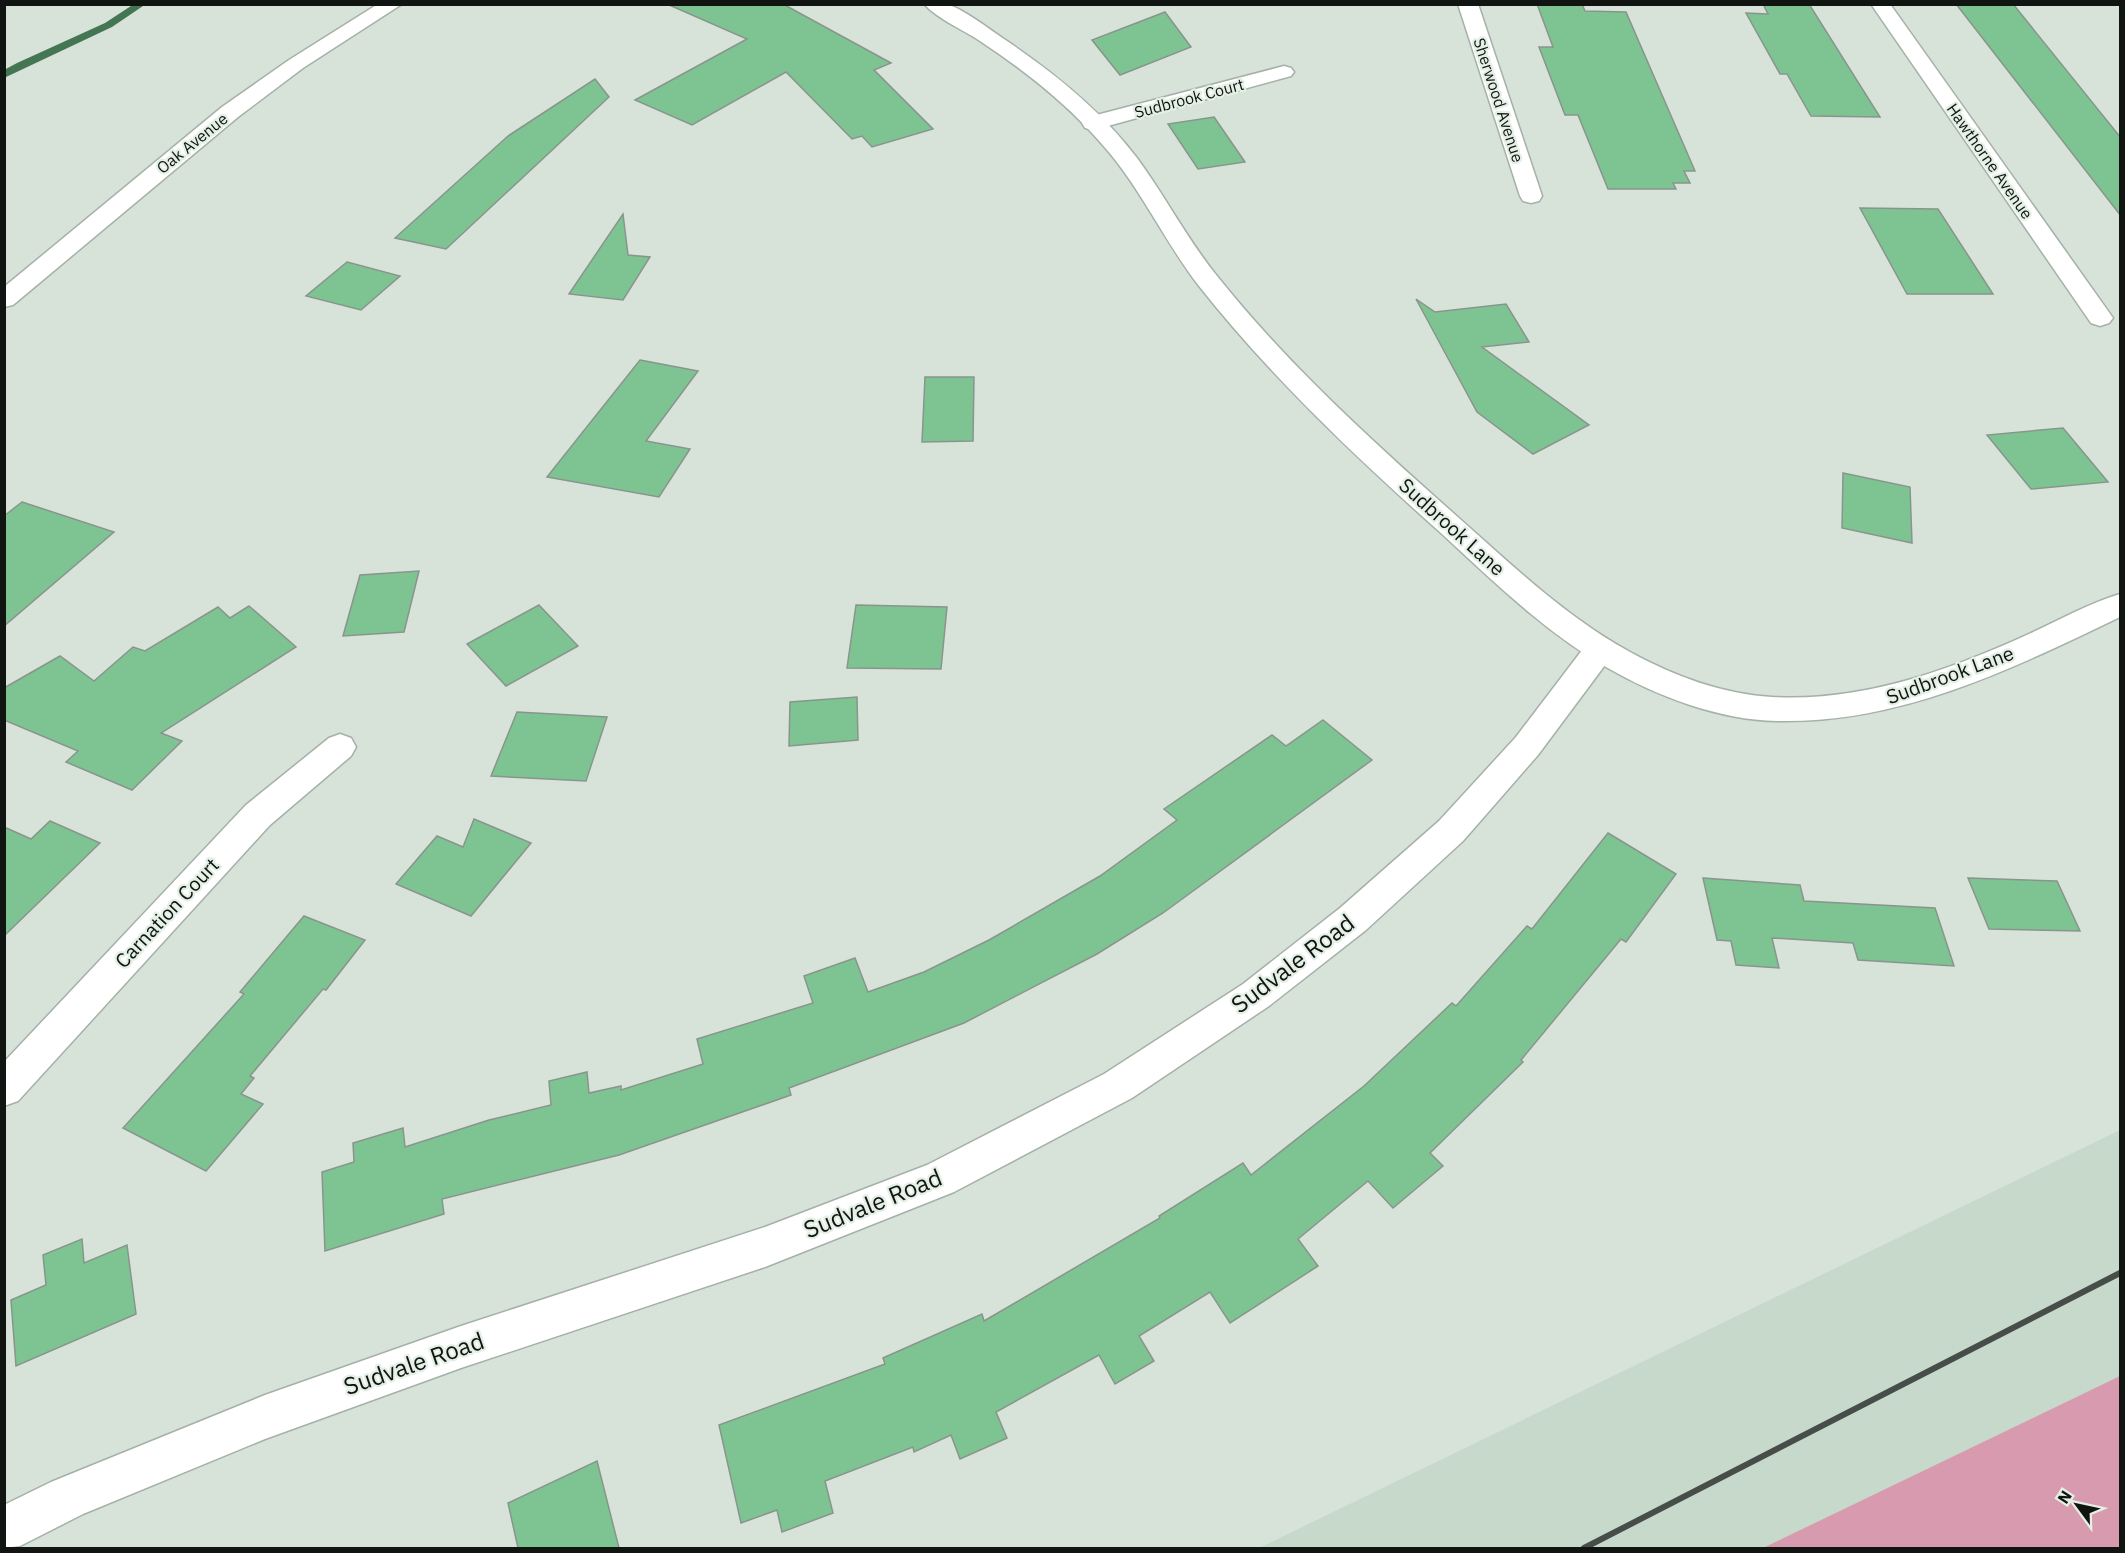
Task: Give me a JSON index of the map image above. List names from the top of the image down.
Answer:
{
  "streets": {
    "street": [
      "Sudbrook Court",
      "Sherwood Avenue",
      "Oak Avenue",
      "Hawthorne Avenue",
      "Sudbrook Lane",
      "Carnation Court",
      "Sudvale Road"
    ]
  },
  "crossings": [
    ["Sudbrook Court", "Sudbrook Lane"],
    ["Sudbrook Lane", "Sudvale Road"]
  ],
  "north": "top left"
}
